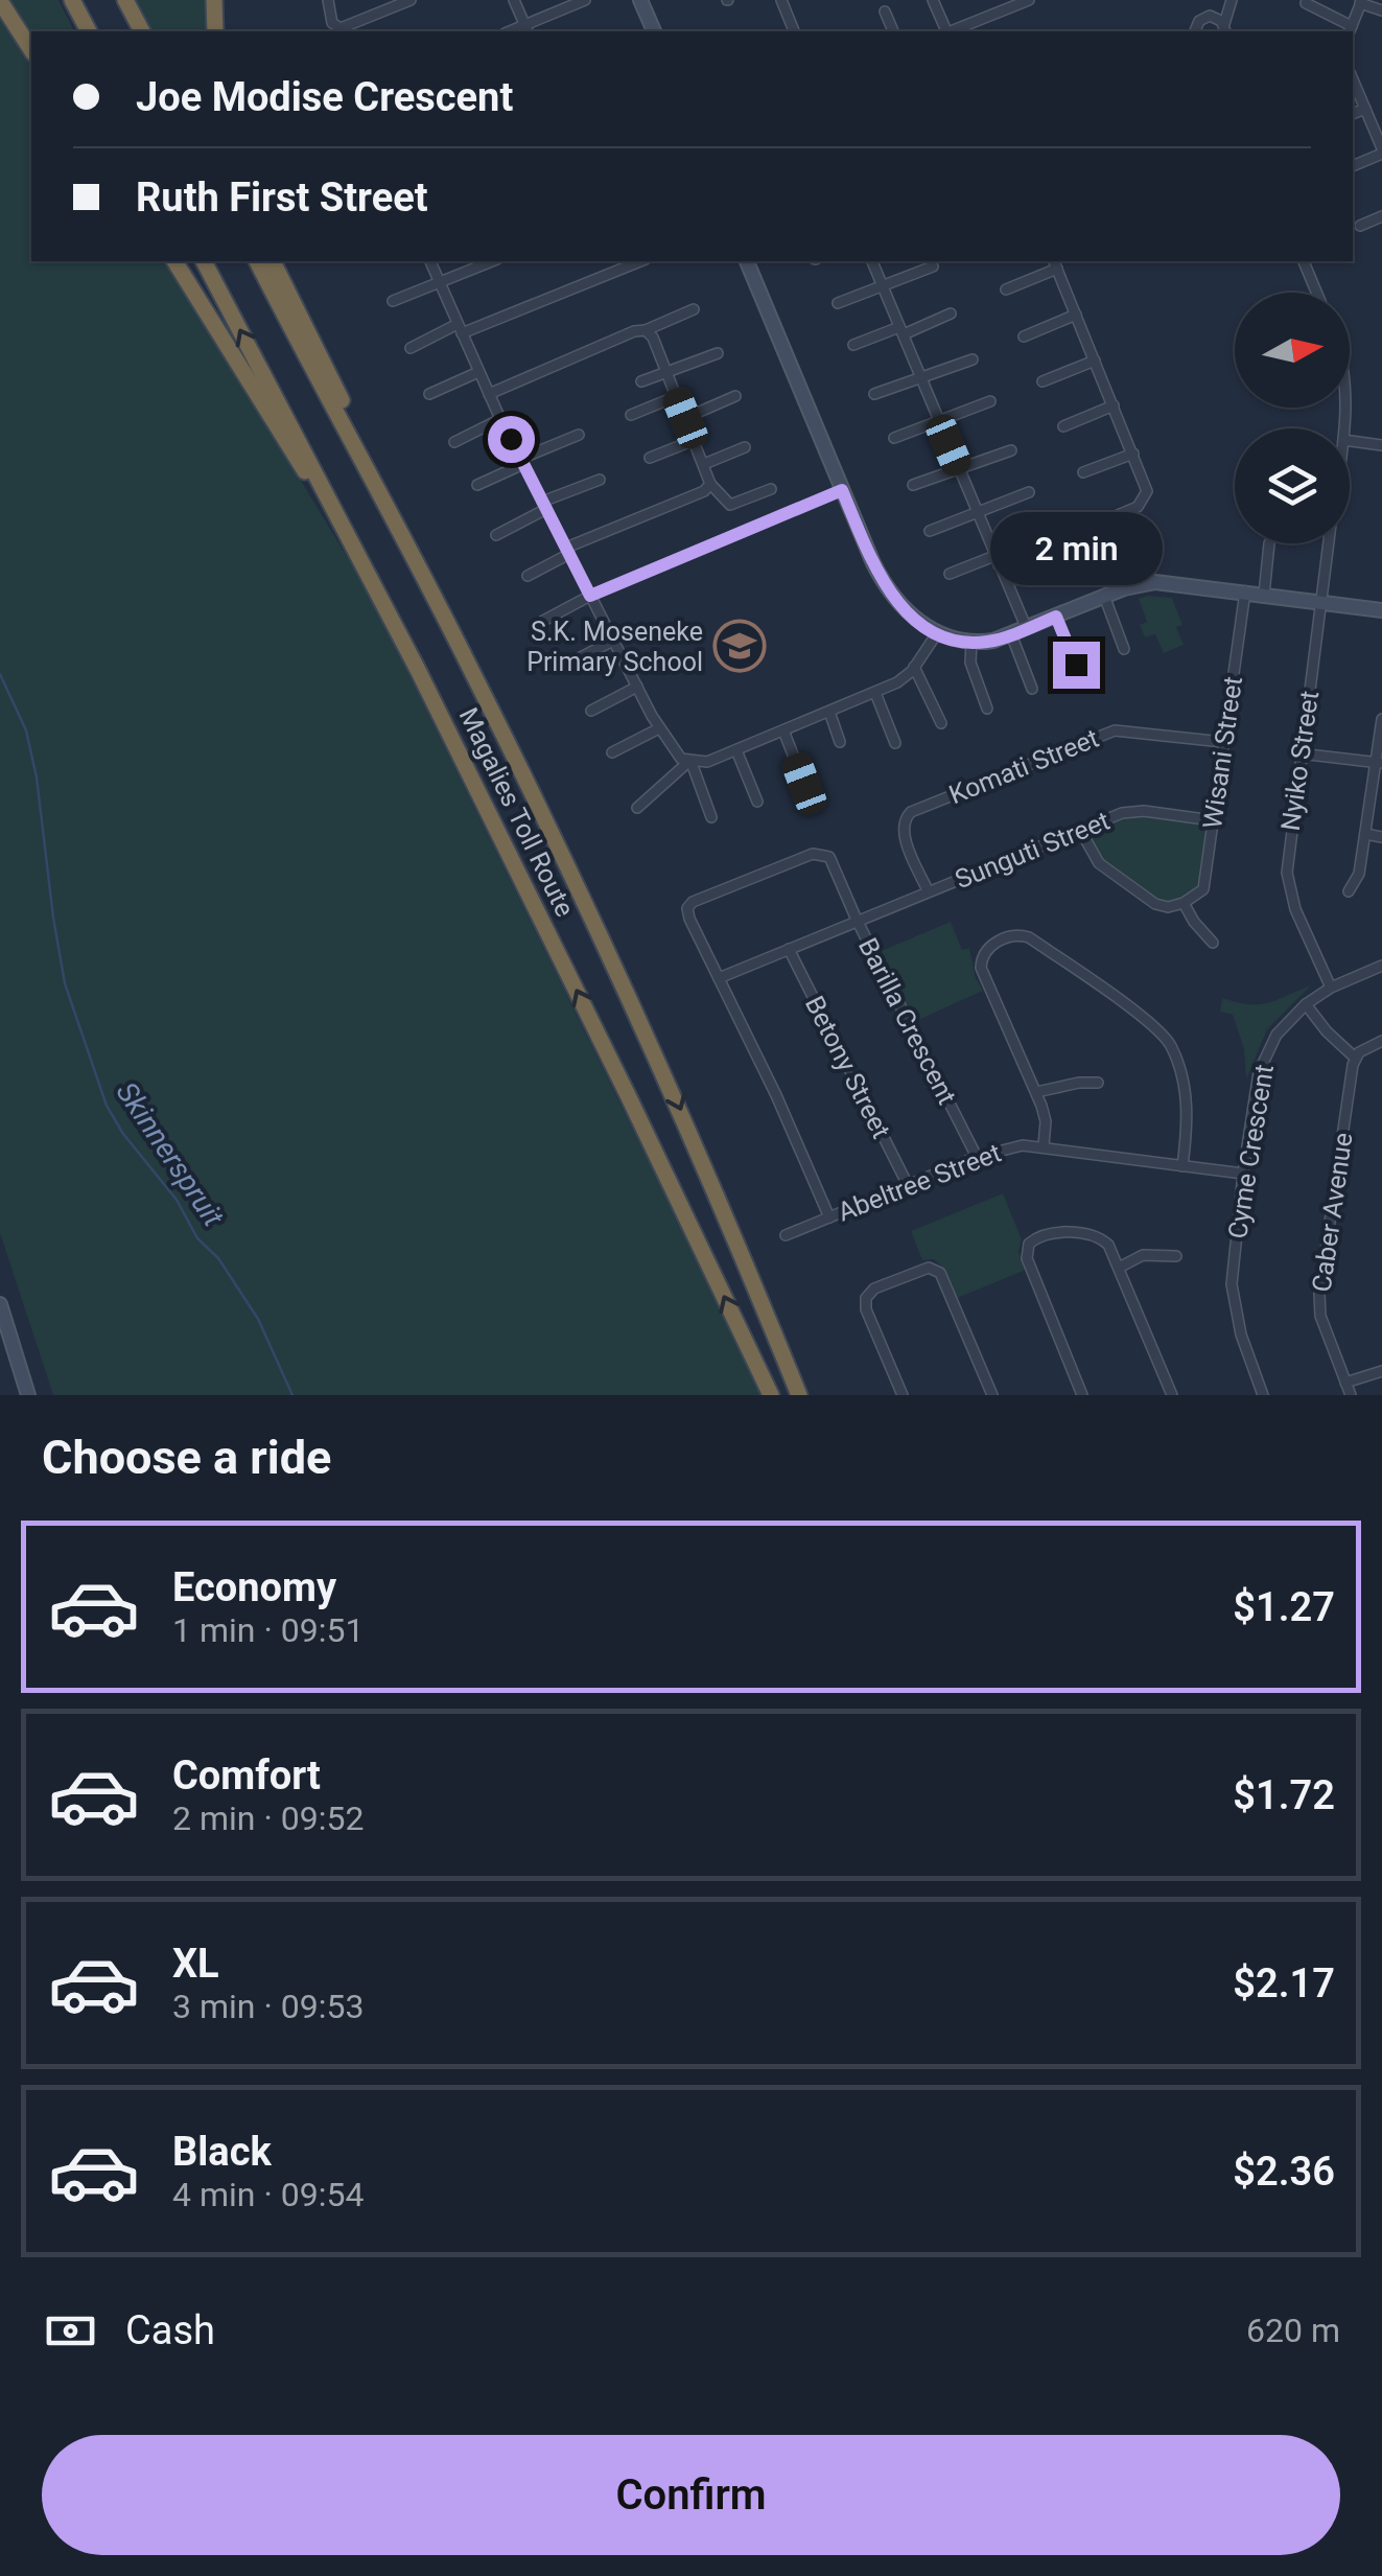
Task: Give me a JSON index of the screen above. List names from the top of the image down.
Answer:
{
  "streets": {
    "highway": ["Magalies Toll Route"],
    "street": [
      "Wisani Street",
      "Nyiko Street",
      "Komati Street",
      "Sunguti Street",
      "Barilla Crescent",
      "Betony Street",
      "Cyme Crescent",
      "Abeltree Street",
      "Caber Avenue"
    ]
  },
  "crossings": [
    ["Wisani Street", "Komati Street"],
    ["Wisani Street", "Sunguti Street"],
    ["Nyiko Street", "Cyme Crescent"],
    ["Komati Street", "Sunguti Street"],
    ["Sunguti Street", "Barilla Crescent"],
    ["Barilla Crescent", "Betony Street"],
    ["Barilla Crescent", "Abeltree Street"],
    ["Betony Street", "Abeltree Street"],
    ["Cyme Crescent", "Abeltree Street"]
  ],
  "water": ["Skinnerspruit"],
  "places": {
    "school or university": ["S.K. Moseneke Primary School"]
  },
  "north": "right",
  "page": {
    "banner": ["Joe Modise Crescent", "Ruth First Street"],
    "bubble": "2 min",
    "heading": "Choose a ride",
    "list": [
      {
        "name": "Economy",
        "note": "1 min · 09:51",
        "value": "$1.27"
      },
      {
        "name": "Comfort",
        "note": "2 min · 09:52",
        "value": "$1.72"
      },
      {
        "name": "XL",
        "note": "3 min · 09:53",
        "value": "$2.17"
      },
      {
        "name": "Black",
        "note": "4 min · 09:54",
        "value": "$2.36"
      }
    ],
    "pay": ["Cash", "620 m"],
    "buttons": "Confirm"
  }
}
